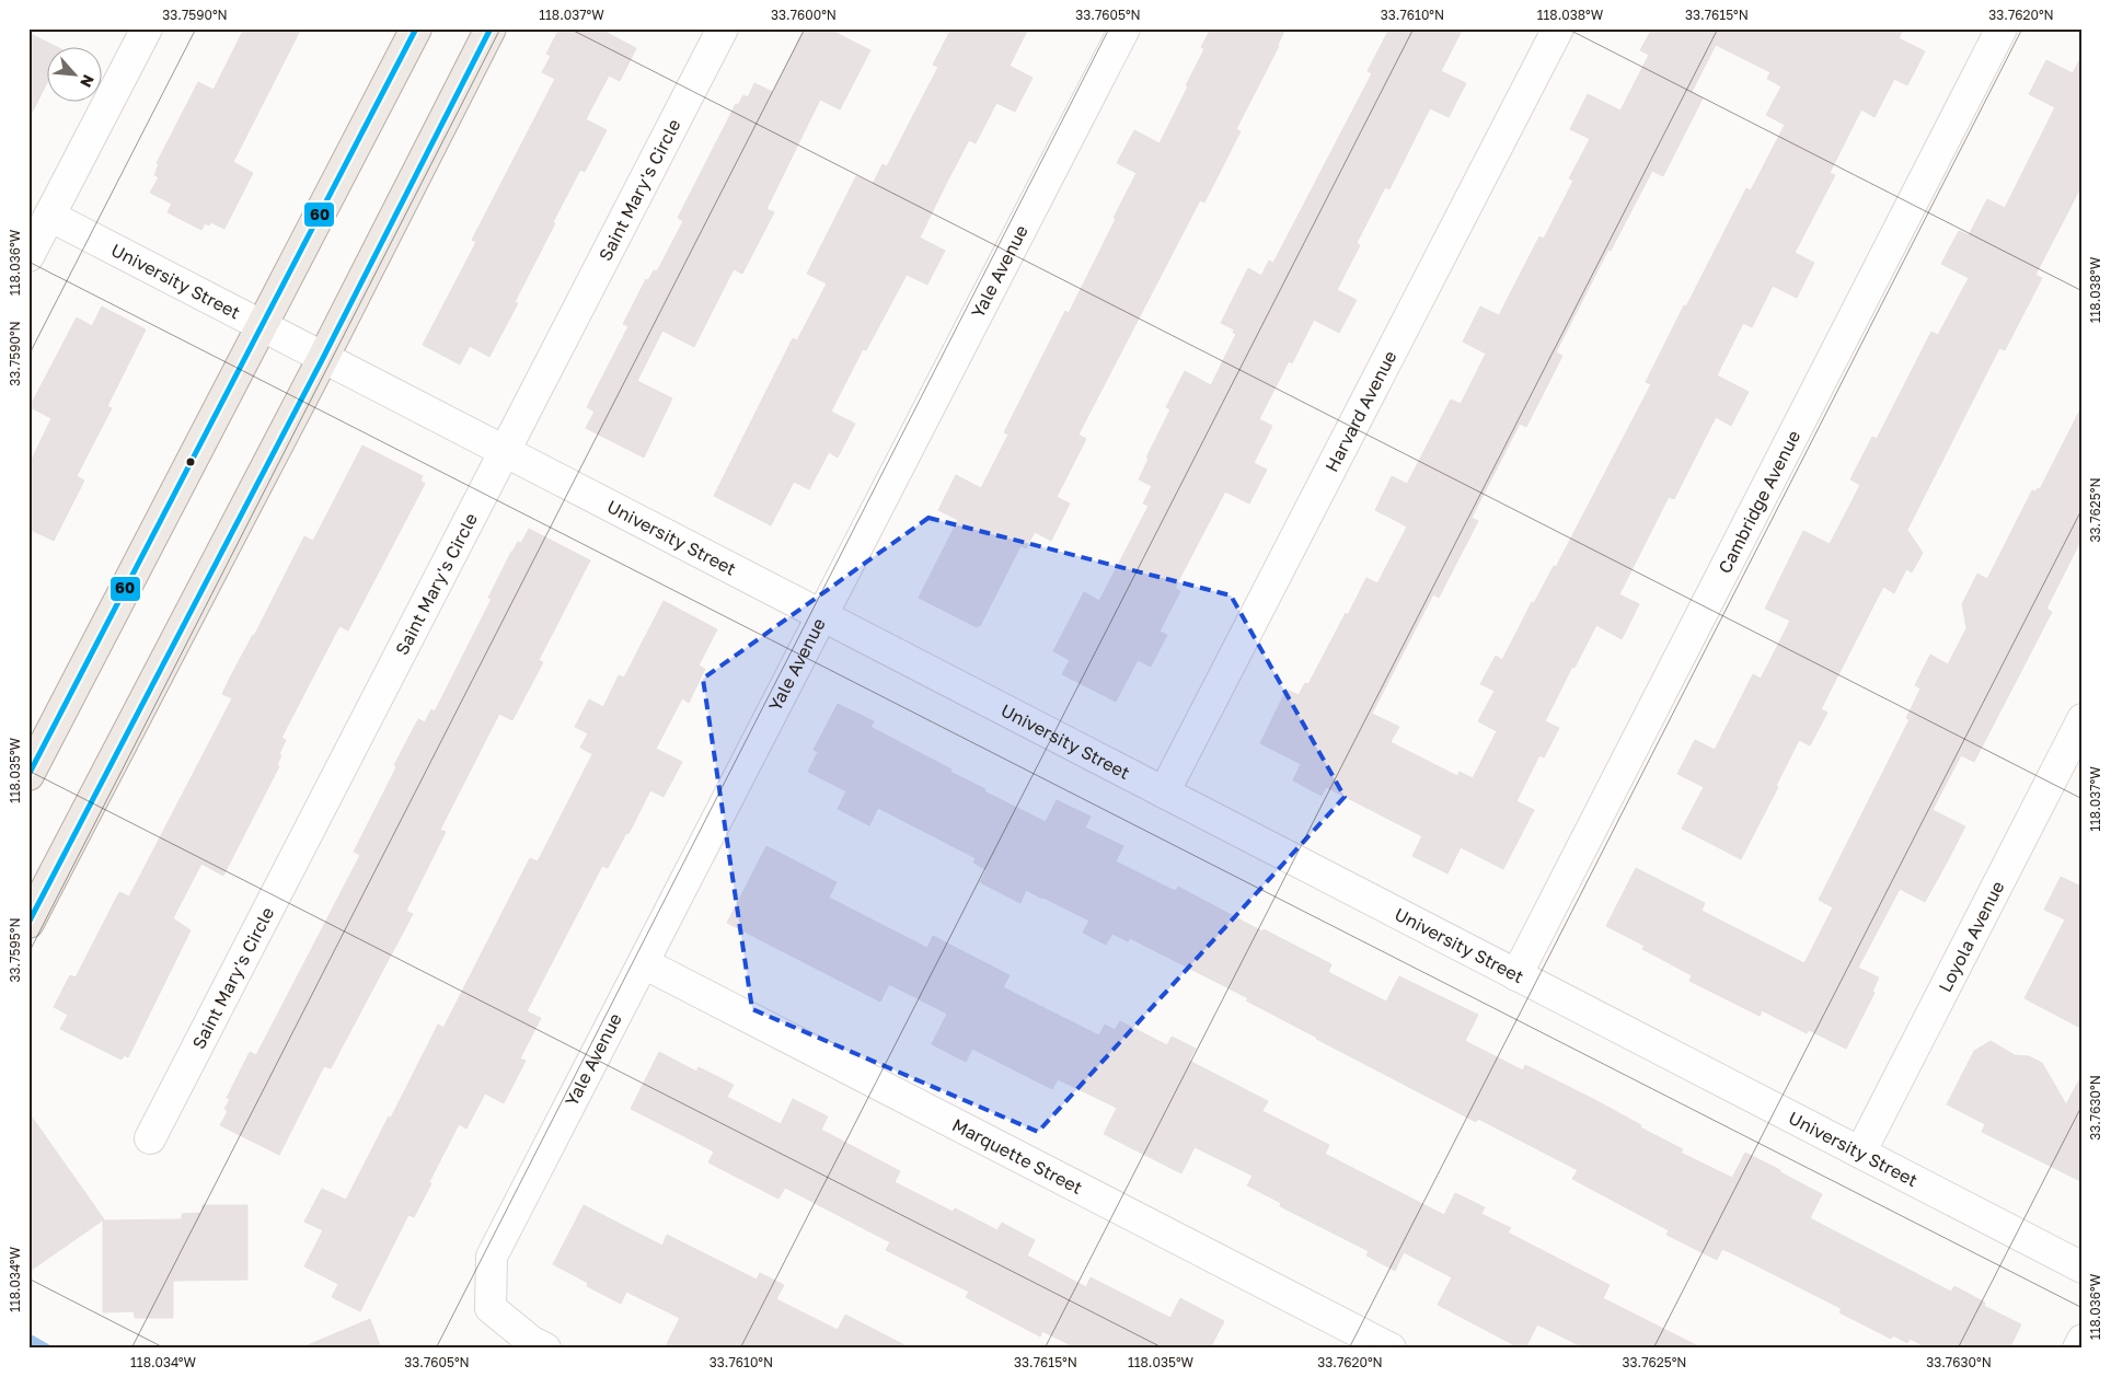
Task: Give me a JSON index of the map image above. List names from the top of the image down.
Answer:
{
  "streets": {
    "street": [
      "Saint Mary's Circle",
      "Yale Avenue",
      "University Street",
      "Harvard Avenue",
      "Cambridge Avenue",
      "Loyola Avenue",
      "Marquette Street"
    ]
  },
  "crossings": [
    ["Saint Mary's Circle", "University Street"],
    ["Yale Avenue", "University Street"],
    ["Yale Avenue", "Marquette Street"],
    ["University Street", "Harvard Avenue"],
    ["University Street", "Cambridge Avenue"],
    ["University Street", "Loyola Avenue"]
  ],
  "lines": ["transit line 60"],
  "north": "bottom right",
  "coordinates": [
    "33.7590°N",
    "118.037°W",
    "33.7600°N",
    "33.7605°N",
    "33.7610°N",
    "118.038°W",
    "33.7615°N",
    "33.7620°N",
    "118.036°W",
    "33.7625°N",
    "118.035°W",
    "33.7595°N",
    "33.7630°N",
    "118.034°W"
  ]
}
